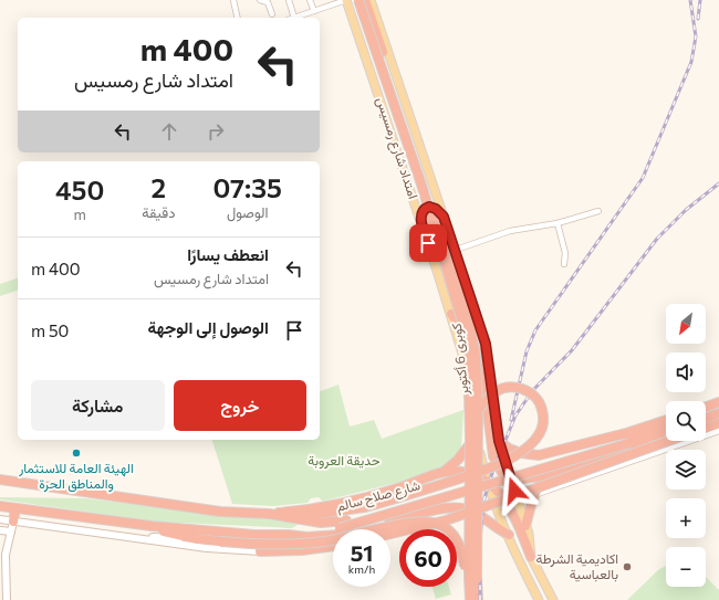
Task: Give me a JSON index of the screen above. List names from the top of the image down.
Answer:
{
  "streets": {
    "highway": ["كوبرى 6 أكتوبر", "شارع صلاح سالم"],
    "main road": ["امتداد شارع رمسيس"]
  },
  "parks": ["حديقة العروبة"],
  "places": ["الهيئة العامة للاستثمار والمناطق الحرة", "اكاديمية الشرطة بالعباسية"],
  "north": "bottom left",
  "page": {
    "turn": ["400 m", "امتداد شارع رمسيس"],
    "eta": [
      "07:35",
      "الوصول",
      "2",
      "دقيقة",
      "450",
      "m"
    ],
    "list": [
      {
        "name": "انعطف يسارًا",
        "note": "امتداد شارع رمسيس",
        "value": "400 m"
      },
      {
        "name": "الوصول إلى الوجهة",
        "value": "50 m"
      }
    ],
    "map_buttons": ["+", "−"],
    "buttons": ["خروج", "مشاركة"],
    "speed": "51 km/h",
    "limit": "60"
  }
}
